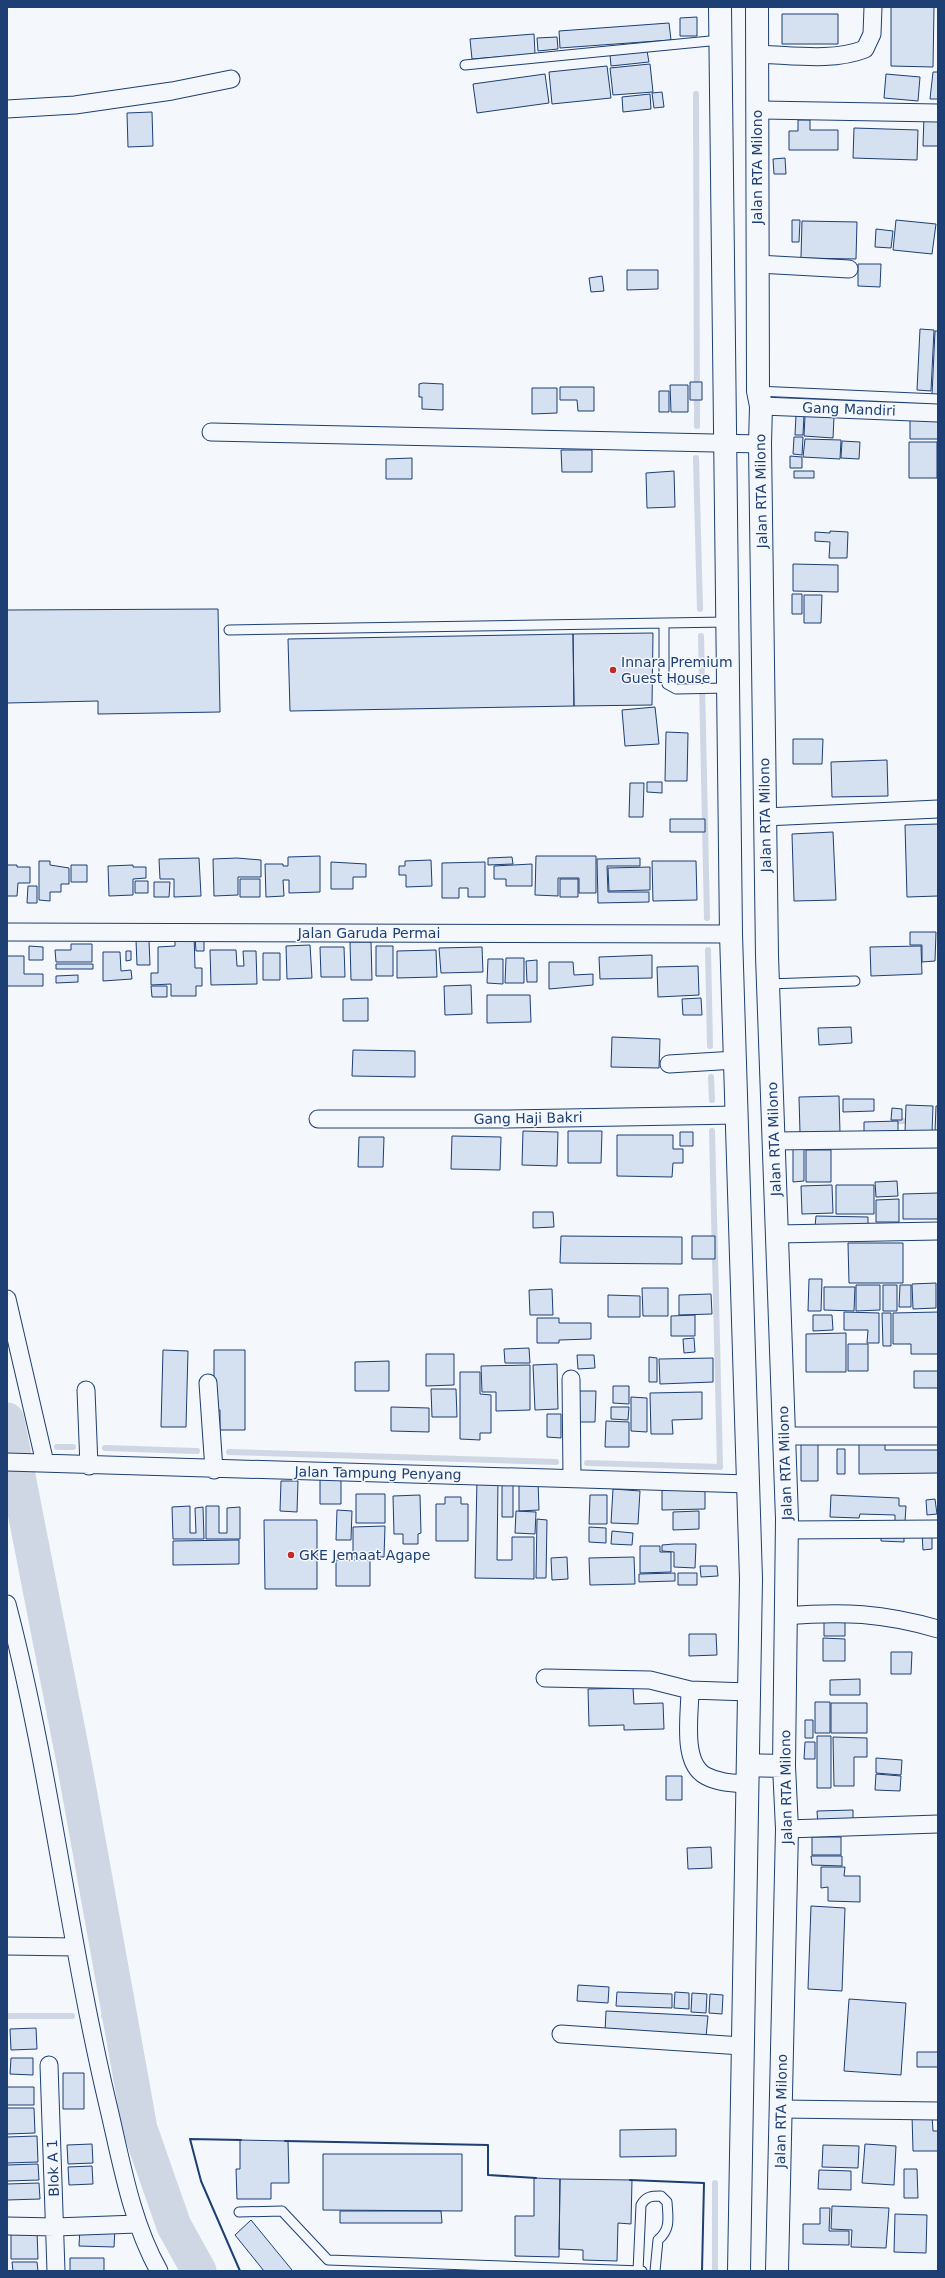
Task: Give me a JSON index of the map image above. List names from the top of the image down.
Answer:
{
  "streets": {
    "highway": ["Jalan RTA Milono"],
    "street": [
      "Gang Mandiri",
      "Jalan Garuda Permai",
      "Gang Haji Bakri",
      "Jalan Tampung Penyang",
      "Blok A 1"
    ]
  },
  "crossings": [
    ["Jalan RTA Milono", "Gang Mandiri"]
  ],
  "places": ["Innara Premium Guest House", "GKE Jemaat Agape"]
}
